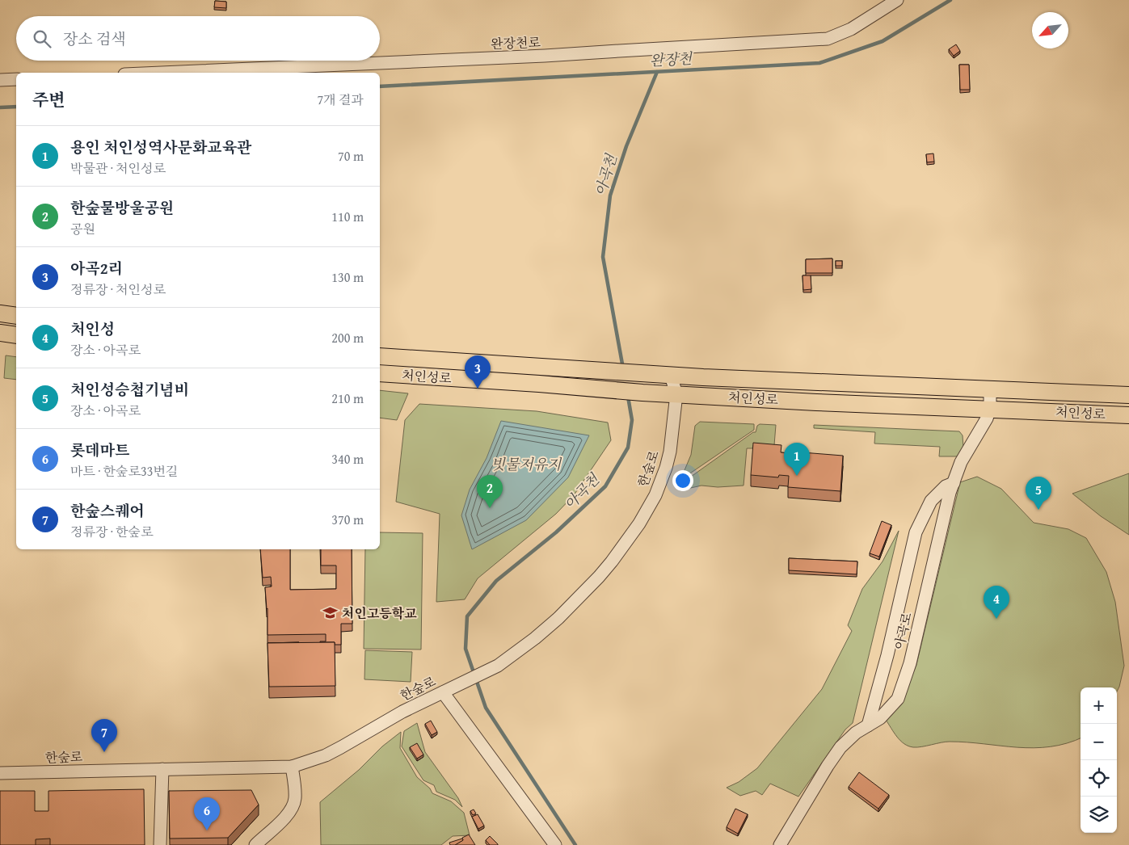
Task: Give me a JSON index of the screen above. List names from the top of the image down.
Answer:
{
  "streets": {
    "main road": ["처인성로"],
    "street": ["완장천로", "한숲로", "아곡로"]
  },
  "crossings": [
    ["처인성로", "한숲로"],
    ["처인성로", "아곡로"]
  ],
  "water": ["완장천", "아곡천", "빗물저유지"],
  "places": {
    "school or university": ["처인고등학교"]
  },
  "north": "bottom left",
  "page": {
    "search": "장소 검색",
    "heading": ["주변", "7개 결과"],
    "list": [
      {
        "mark": "1",
        "name": "용인 처인성역사문화교육관",
        "note": "박물관 · 처인성로",
        "value": "70 m"
      },
      {
        "mark": "2",
        "name": "한숲물방울공원",
        "note": "공원",
        "value": "110 m"
      },
      {
        "mark": "3",
        "name": "아곡2리",
        "note": "정류장 · 처인성로",
        "value": "130 m"
      },
      {
        "mark": "4",
        "name": "처인성",
        "note": "장소 · 아곡로",
        "value": "200 m"
      },
      {
        "mark": "5",
        "name": "처인성승첩기념비",
        "note": "장소 · 아곡로",
        "value": "210 m"
      },
      {
        "mark": "6",
        "name": "롯데마트",
        "note": "마트 · 한숲로33번길",
        "value": "340 m"
      },
      {
        "mark": "7",
        "name": "한숲스퀘어",
        "note": "정류장 · 한숲로",
        "value": "370 m"
      }
    ],
    "pins": [
      "3",
      "1",
      "2",
      "5",
      "4",
      "7",
      "6"
    ],
    "map_buttons": ["+", "−"]
  }
}
